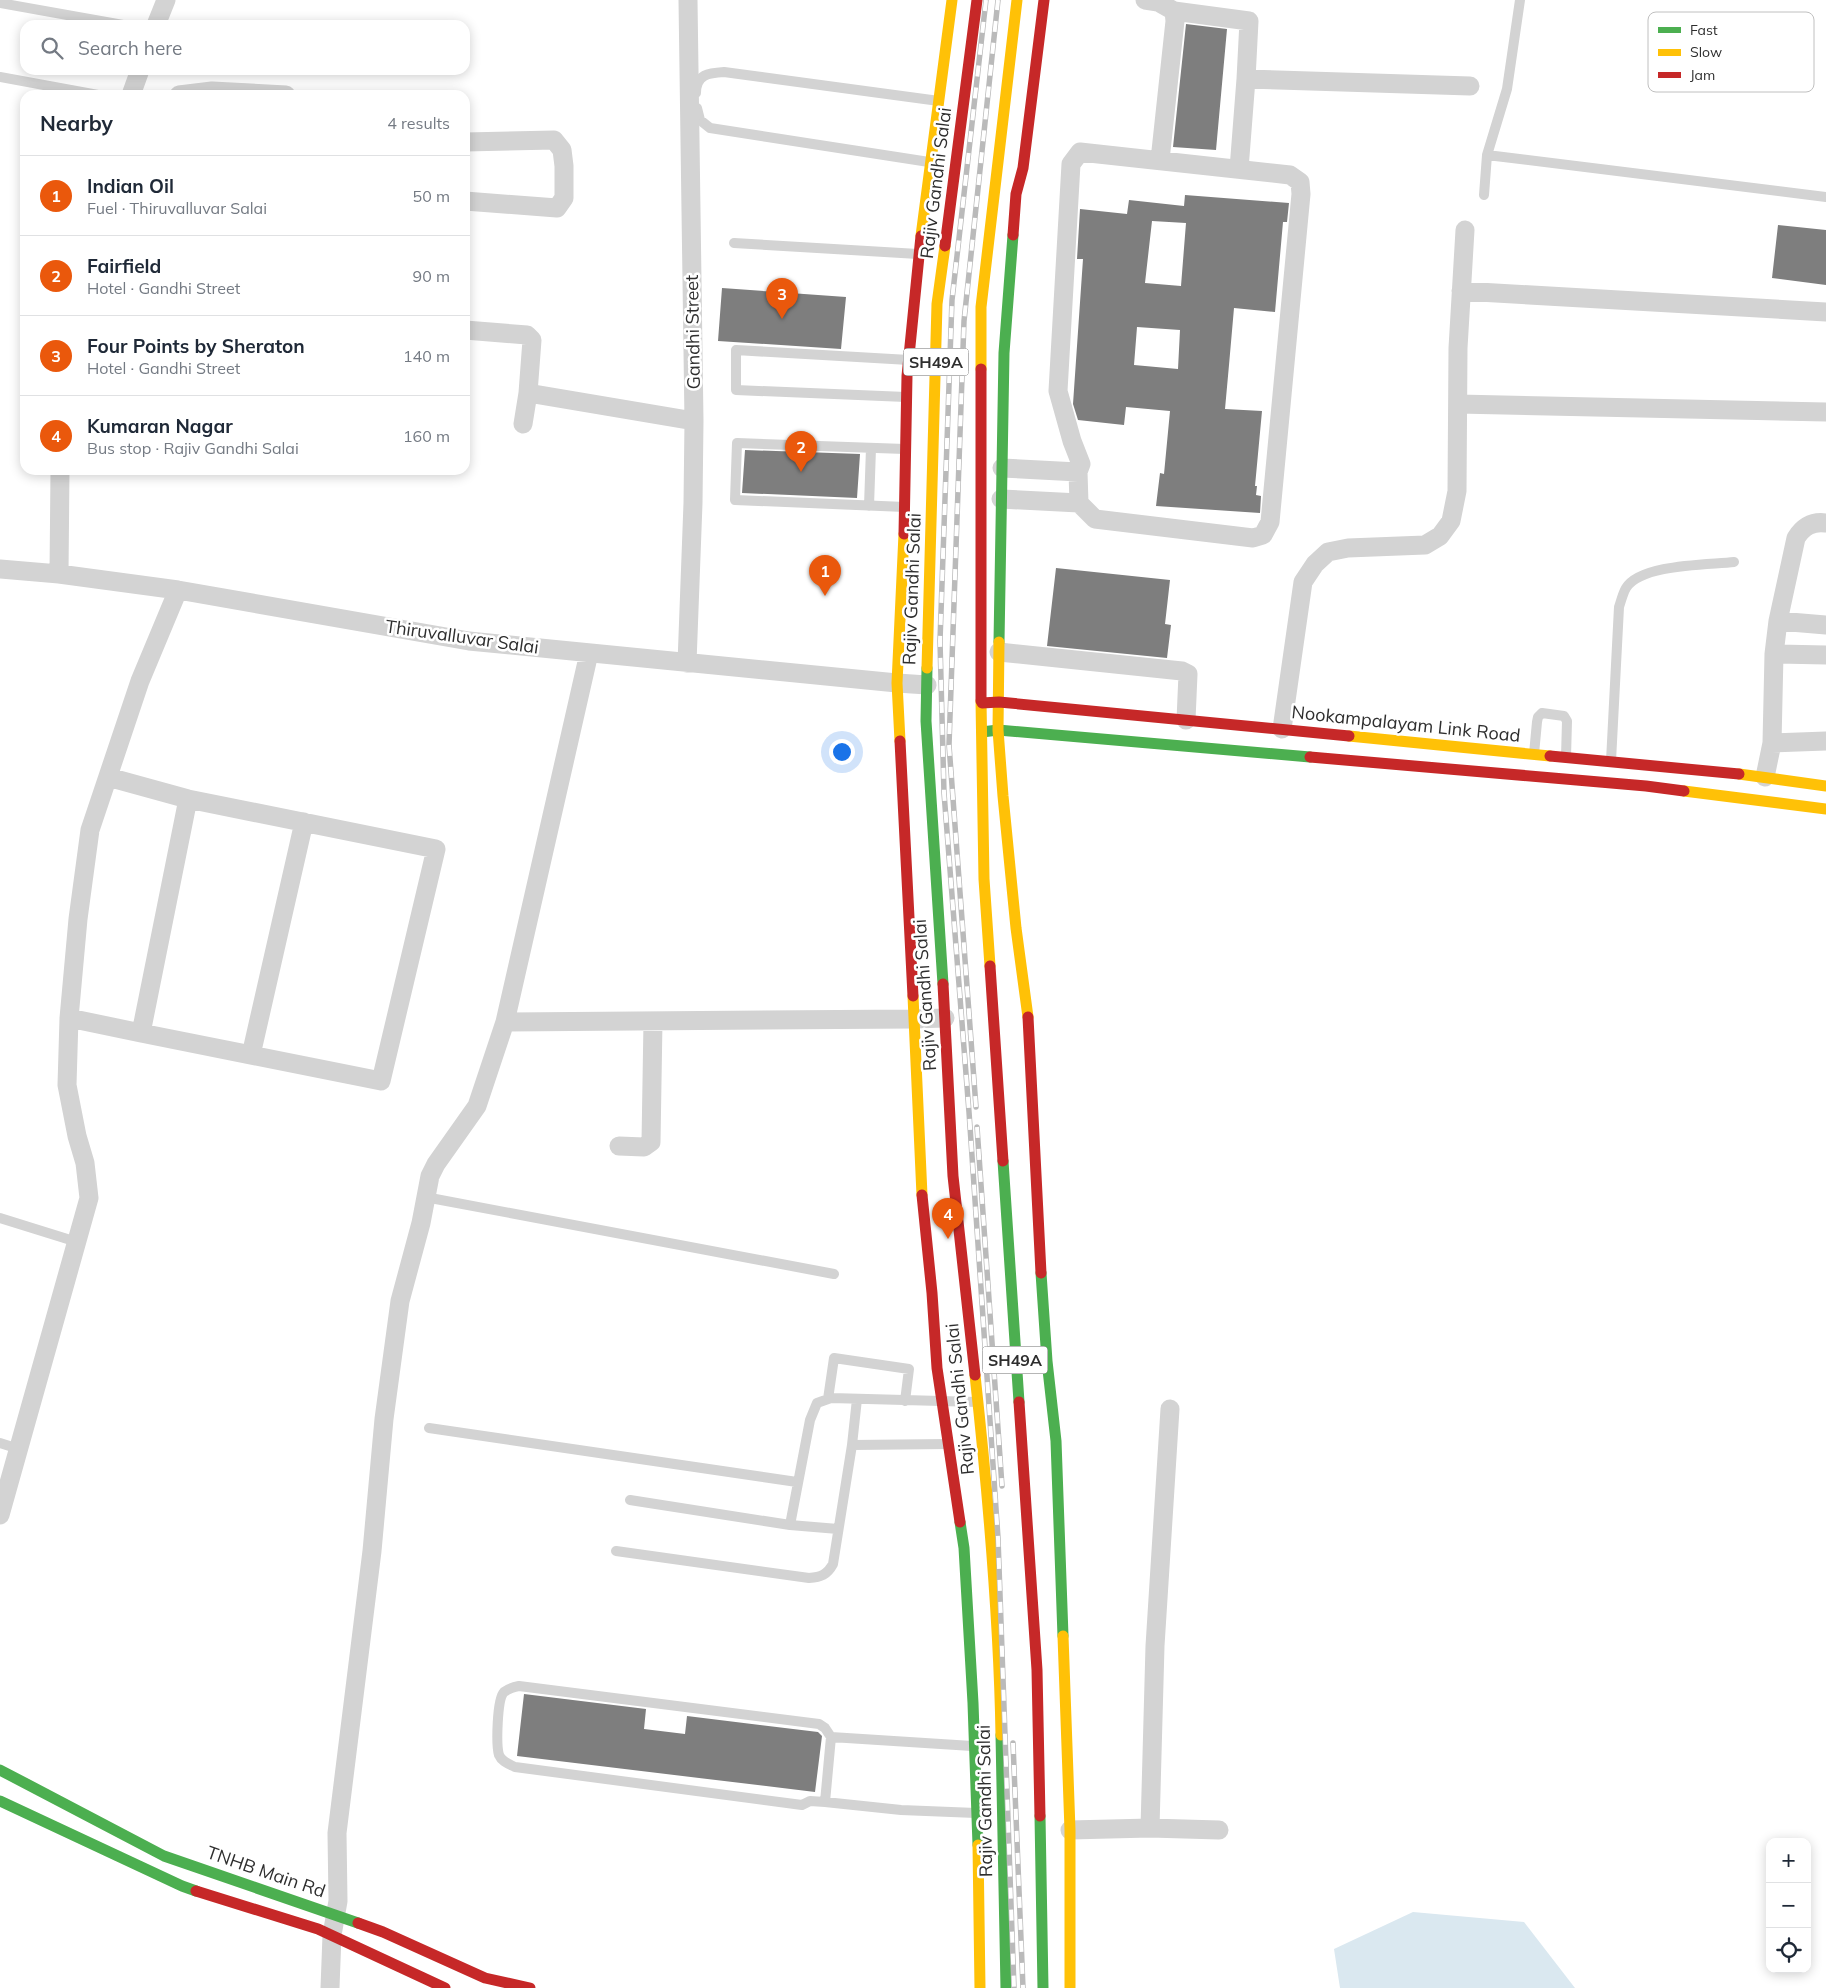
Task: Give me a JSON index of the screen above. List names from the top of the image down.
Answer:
{
  "streets": {
    "street": [
      "Rajiv Gandhi Salai",
      "Gandhi Street",
      "SH49A",
      "Thiruvalluvar Salai",
      "Nookampalayam Link Road",
      "TNHB Main Rd"
    ]
  },
  "crossings": [
    ["Rajiv Gandhi Salai", "Thiruvalluvar Salai"],
    ["Gandhi Street", "Thiruvalluvar Salai"],
    ["SH49A", "Nookampalayam Link Road"]
  ],
  "legend": ["Fast", "Slow", "Jam"],
  "page": {
    "search": "Search here",
    "heading": ["Nearby", "4 results"],
    "list": [
      {
        "mark": "1",
        "name": "Indian Oil",
        "note": "Fuel · Thiruvalluvar Salai",
        "value": "50 m"
      },
      {
        "mark": "2",
        "name": "Fairfield",
        "note": "Hotel · Gandhi Street",
        "value": "90 m"
      },
      {
        "mark": "3",
        "name": "Four Points by Sheraton",
        "note": "Hotel · Gandhi Street",
        "value": "140 m"
      },
      {
        "mark": "4",
        "name": "Kumaran Nagar",
        "note": "Bus stop · Rajiv Gandhi Salai",
        "value": "160 m"
      }
    ],
    "pins": [
      "3",
      "2",
      "1",
      "4"
    ],
    "map_buttons": ["+", "−"]
  }
}
